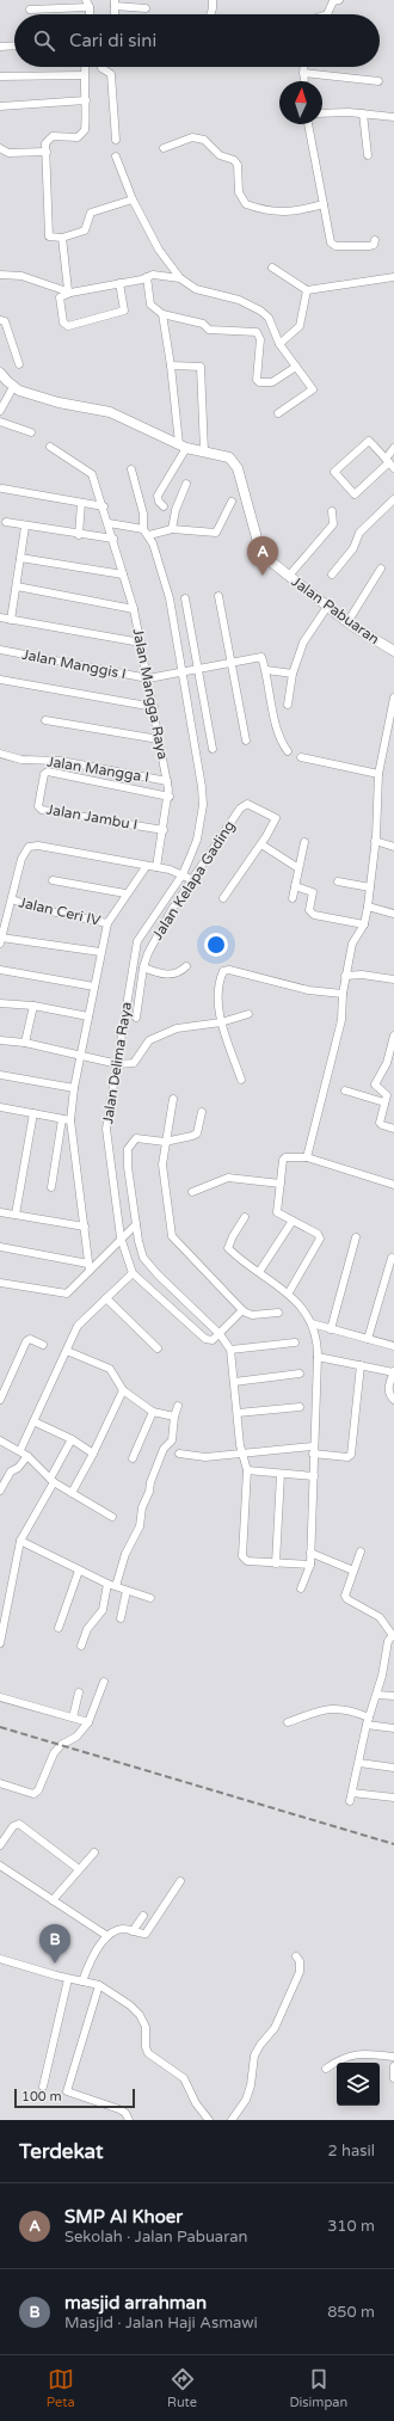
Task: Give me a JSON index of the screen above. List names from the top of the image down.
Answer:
{
  "streets": {
    "street": [
      "Jalan Pabuaran",
      "Jalan Manggis I",
      "Jalan Mangga Raya",
      "Jalan Mangga I",
      "Jalan Jambu I",
      "Jalan Kelapa Gading",
      "Jalan Ceri IV",
      "Jalan Delima Raya"
    ]
  },
  "crossings": [
    ["Jalan Manggis I", "Jalan Mangga Raya"],
    ["Jalan Mangga Raya", "Jalan Mangga I"],
    ["Jalan Mangga Raya", "Jalan Jambu I"],
    ["Jalan Kelapa Gading", "Jalan Delima Raya"]
  ],
  "scale_bar": "100 m",
  "north": "top",
  "page": {
    "search": "Cari di sini",
    "pins": ["A", "B"],
    "scale": "100 m",
    "heading": ["Terdekat", "2 hasil"],
    "list": [
      {
        "mark": "A",
        "name": "SMP Al Khoer",
        "note": "Sekolah · Jalan Pabuaran",
        "value": "310 m"
      },
      {
        "mark": "B",
        "name": "masjid arrahman",
        "note": "Masjid · Jalan Haji Asmawi",
        "value": "850 m"
      }
    ],
    "nav": ["Peta", "Rute", "Disimpan"]
  }
}
